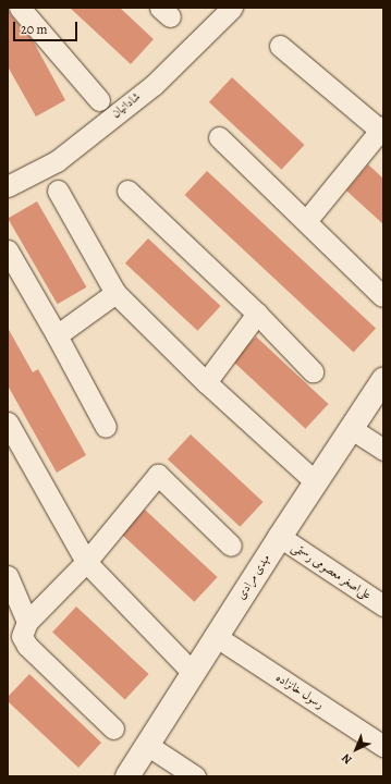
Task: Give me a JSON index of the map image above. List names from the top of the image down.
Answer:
{
  "streets": {
    "street": [
      "شادانیان",
      "علی‌اصغر معصومی رستمی",
      "مهدی مرادی",
      "رسول خانزاده"
    ]
  },
  "crossings": [
    ["علی‌اصغر معصومی رستمی", "مهدی مرادی"],
    ["مهدی مرادی", "رسول خانزاده"]
  ],
  "scale_bar": "20 m",
  "north": "bottom left"
}
